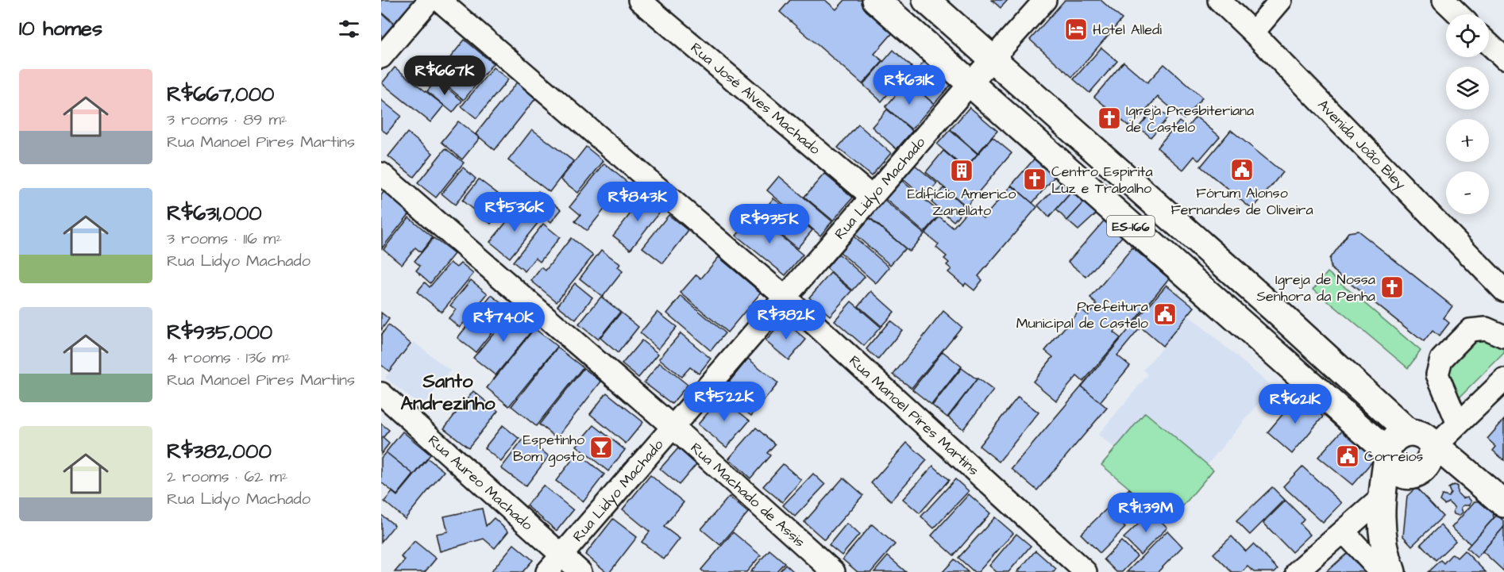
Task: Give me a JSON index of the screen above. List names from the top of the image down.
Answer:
{
  "streets": {
    "main road": ["ES-166"],
    "street": [
      "Rua José Alves Machado",
      "Avenida João Bley",
      "Rua Lidyo Machado",
      "Rua Manoel Pires Martins",
      "Rua Aureo Machado",
      "Rua Machado de Assis"
    ]
  },
  "crossings": [
    ["Rua José Alves Machado", "Rua Lidyo Machado"],
    ["Rua Lidyo Machado", "ES-166"],
    ["Rua Lidyo Machado", "Rua Manoel Pires Martins"],
    ["Rua Lidyo Machado", "Rua Aureo Machado"],
    ["Rua Lidyo Machado", "Rua Machado de Assis"]
  ],
  "districts": ["Santo Andrezinho"],
  "places": {
    "hotel": ["Hotel Alledi"],
    "church": ["Igreja Presbiteriana de Castelo", "Centro Espirita Luz e Trabalho", "Igreja de Nossa Senhora da Penha"],
    "public building": ["Fórum Alonso Fernandes de Oliveira", "Prefeitura Municipal de Castelo", "Correios"],
    "building": ["Edifício Americo Zanellato"],
    "bar": ["Espetinho Bom gosto"]
  },
  "page": {
    "heading": "10 homes",
    "map_buttons": ["+", "−"],
    "price": [
      "R$667K",
      "R$631K",
      "R$843K",
      "R$536K",
      "R$935K",
      "R$382K",
      "R$740K",
      "R$522K",
      "R$621K",
      "R$1.39M"
    ],
    "list": [
      {
        "name": "R$667,000",
        "note": "3 rooms · 89 m² · Rua Manoel Pires Martins"
      },
      {
        "name": "R$631,000",
        "note": "3 rooms · 116 m² · Rua Lidyo Machado"
      },
      {
        "name": "R$935,000",
        "note": "4 rooms · 136 m² · Rua Manoel Pires Martins"
      },
      {
        "name": "R$382,000",
        "note": "2 rooms · 62 m² · Rua Lidyo Machado"
      }
    ]
  }
}
